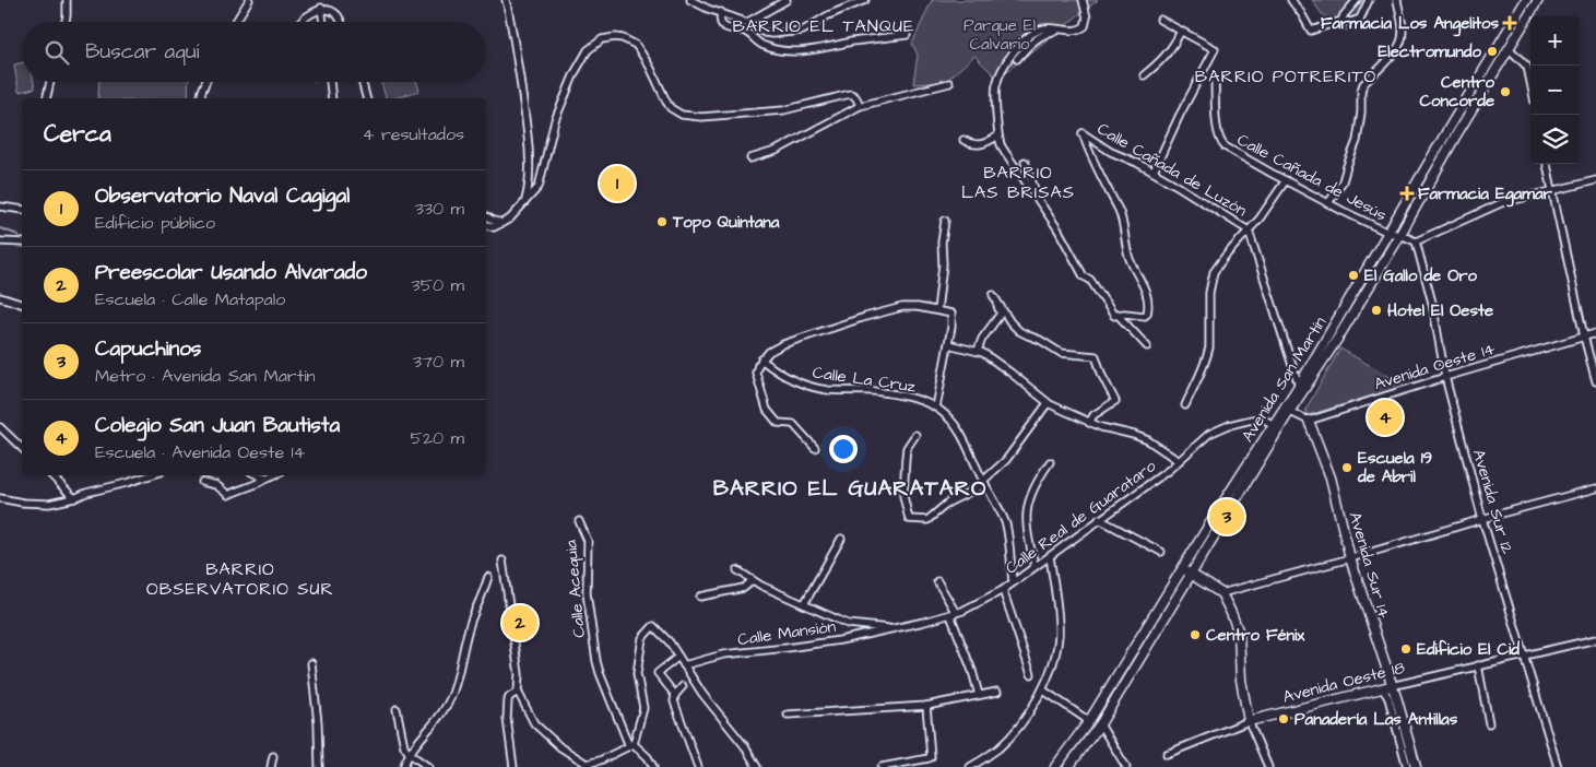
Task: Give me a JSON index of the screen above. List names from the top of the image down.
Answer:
{
  "streets": {
    "main road": ["Avenida San Martín", "Avenida Sur 14", "Avenida Oeste 18"],
    "street": [
      "Calle Cañada de Luzón",
      "Calle Cañada de Jesús",
      "Avenida Oeste 14",
      "Calle La Cruz",
      "Avenida Sur 12",
      "Calle Real de Guarataro",
      "Calle Acequia",
      "Calle Mansión"
    ]
  },
  "crossings": [
    ["Calle Cañada de Luzón", "Avenida San Martín"],
    ["Calle Cañada de Jesús", "Avenida San Martín"],
    ["Calle Cañada de Jesús", "Avenida Sur 12"],
    ["Avenida Oeste 14", "Avenida Sur 12"],
    ["Avenida Oeste 14", "Avenida Sur 14"],
    ["Calle La Cruz", "Calle Real de Guarataro"],
    ["Avenida San Martín", "Calle Real de Guarataro"],
    ["Avenida Sur 12", "Avenida Oeste 18"],
    ["Calle Real de Guarataro", "Calle Mansión"],
    ["Avenida Sur 14", "Avenida Oeste 18"]
  ],
  "districts": [
    "BARRIO EL TANQUE",
    "BARRIO POTRERITO",
    "BARRIO LAS BRISAS",
    "BARRIO EL GUARATARO",
    "BARRIO OBSERVATORIO SUR"
  ],
  "parks": ["Parque El Calvario"],
  "places": {
    "health": ["Farmacia Los Angelitos", "Farmacia Egamar"],
    "other": [
      "Electromundo",
      "Centro Concorde",
      "Topo Quintana",
      "El Gallo de Oro",
      "Hotel El Oeste",
      "Escuela 19 de Abril",
      "Centro Fénix",
      "Edificio El Cid",
      "Panadería Las Antillas"
    ]
  },
  "page": {
    "map_buttons": ["+", "−"],
    "search": "Buscar aquí",
    "heading": ["Cerca", "4 resultados"],
    "pins": [
      "1",
      "4",
      "3",
      "2"
    ],
    "list": [
      {
        "mark": "1",
        "name": "Observatorio Naval Cagigal",
        "note": "Edificio público",
        "value": "330 m"
      },
      {
        "mark": "2",
        "name": "Preescolar Usando Alvarado",
        "note": "Escuela · Calle Matapalo",
        "value": "350 m"
      },
      {
        "mark": "3",
        "name": "Capuchinos",
        "note": "Metro · Avenida San Martín",
        "value": "370 m"
      },
      {
        "mark": "4",
        "name": "Colegio San Juan Bautista",
        "note": "Escuela · Avenida Oeste 14",
        "value": "520 m"
      }
    ]
  }
}
